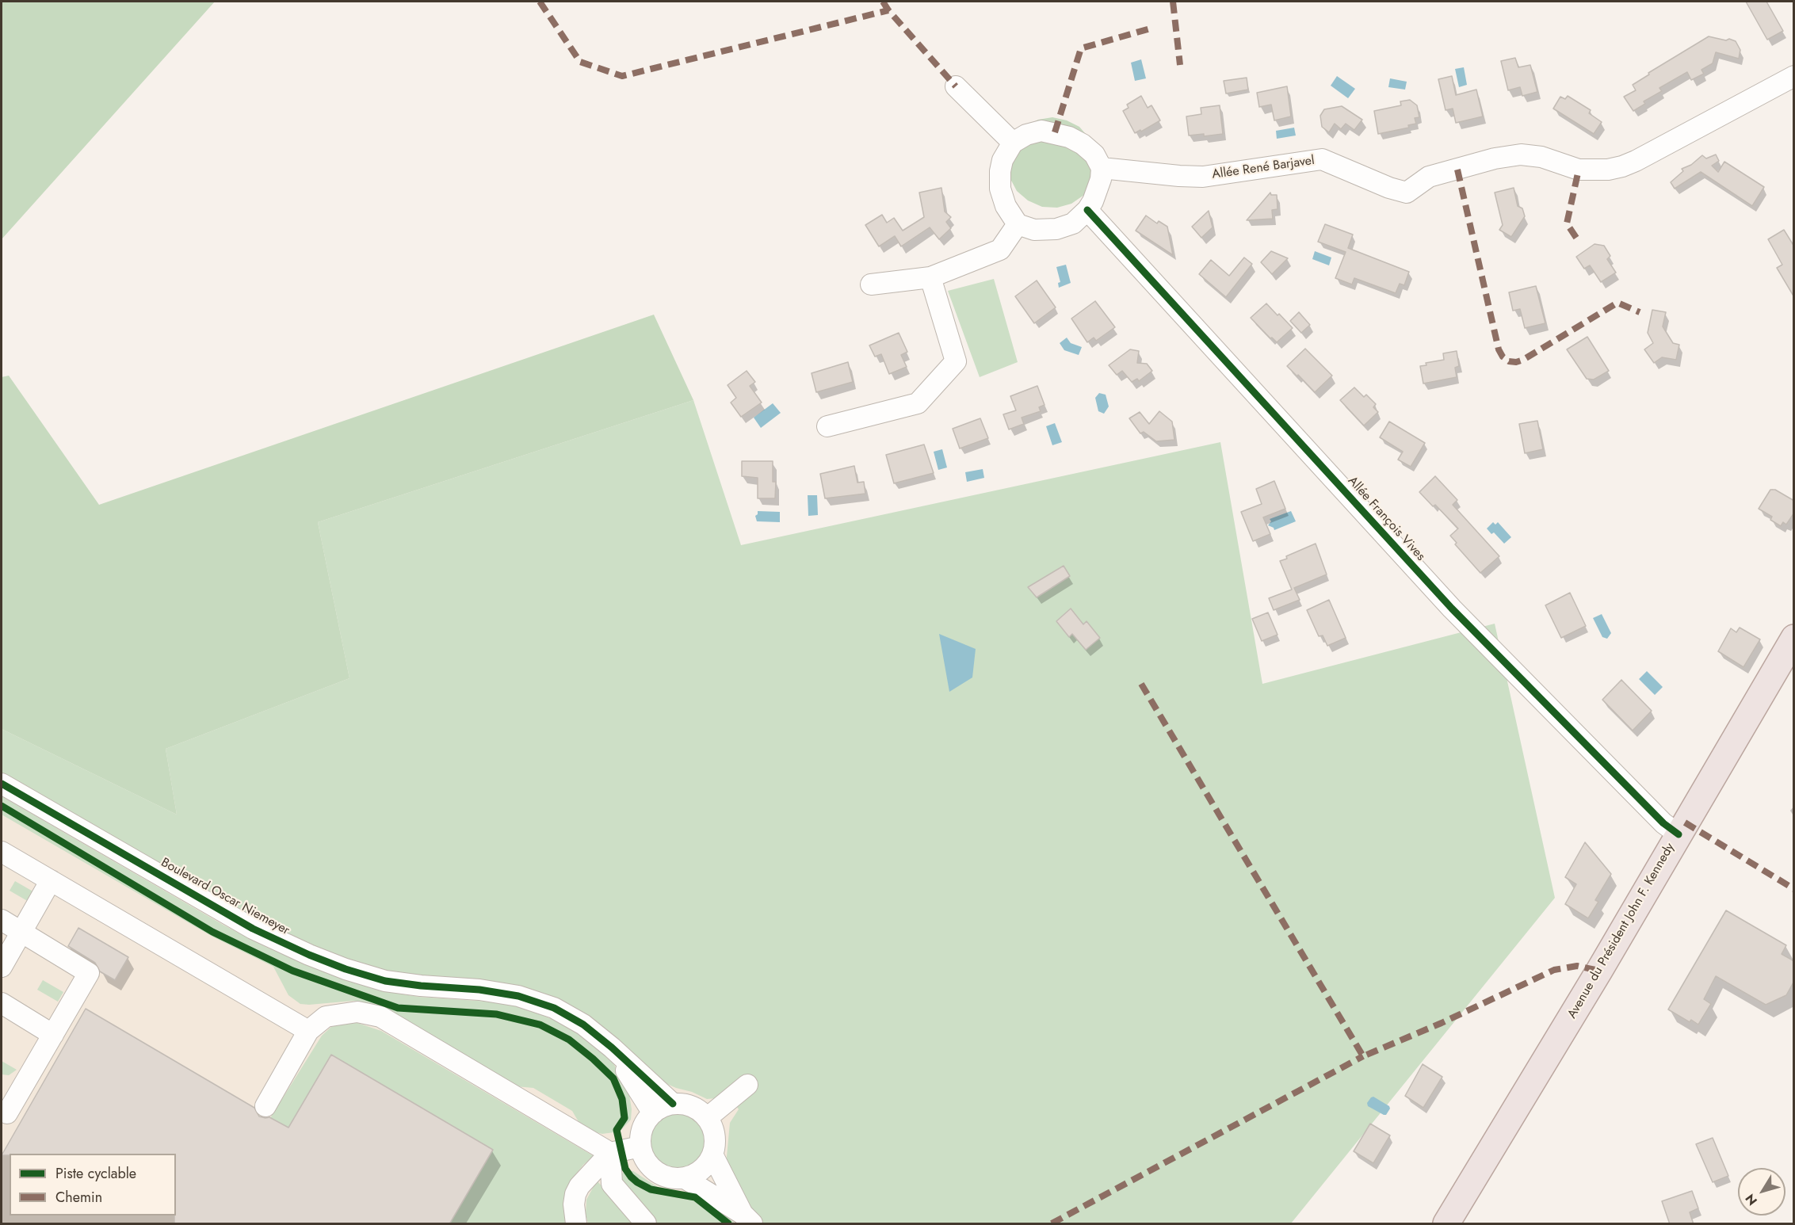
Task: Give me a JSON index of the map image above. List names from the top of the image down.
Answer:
{
  "streets": {
    "main road": ["Avenue du Président John F. Kennedy"],
    "street": ["Allée René Barjavel", "Allée François Vives", "Boulevard Oscar Niemeyer"]
  },
  "crossings": [
    ["Allée René Barjavel", "Allée François Vives"],
    ["Allée François Vives", "Avenue du Président John F. Kennedy"]
  ],
  "legend": ["Piste cyclable", "Chemin"],
  "north": "bottom left"
}
